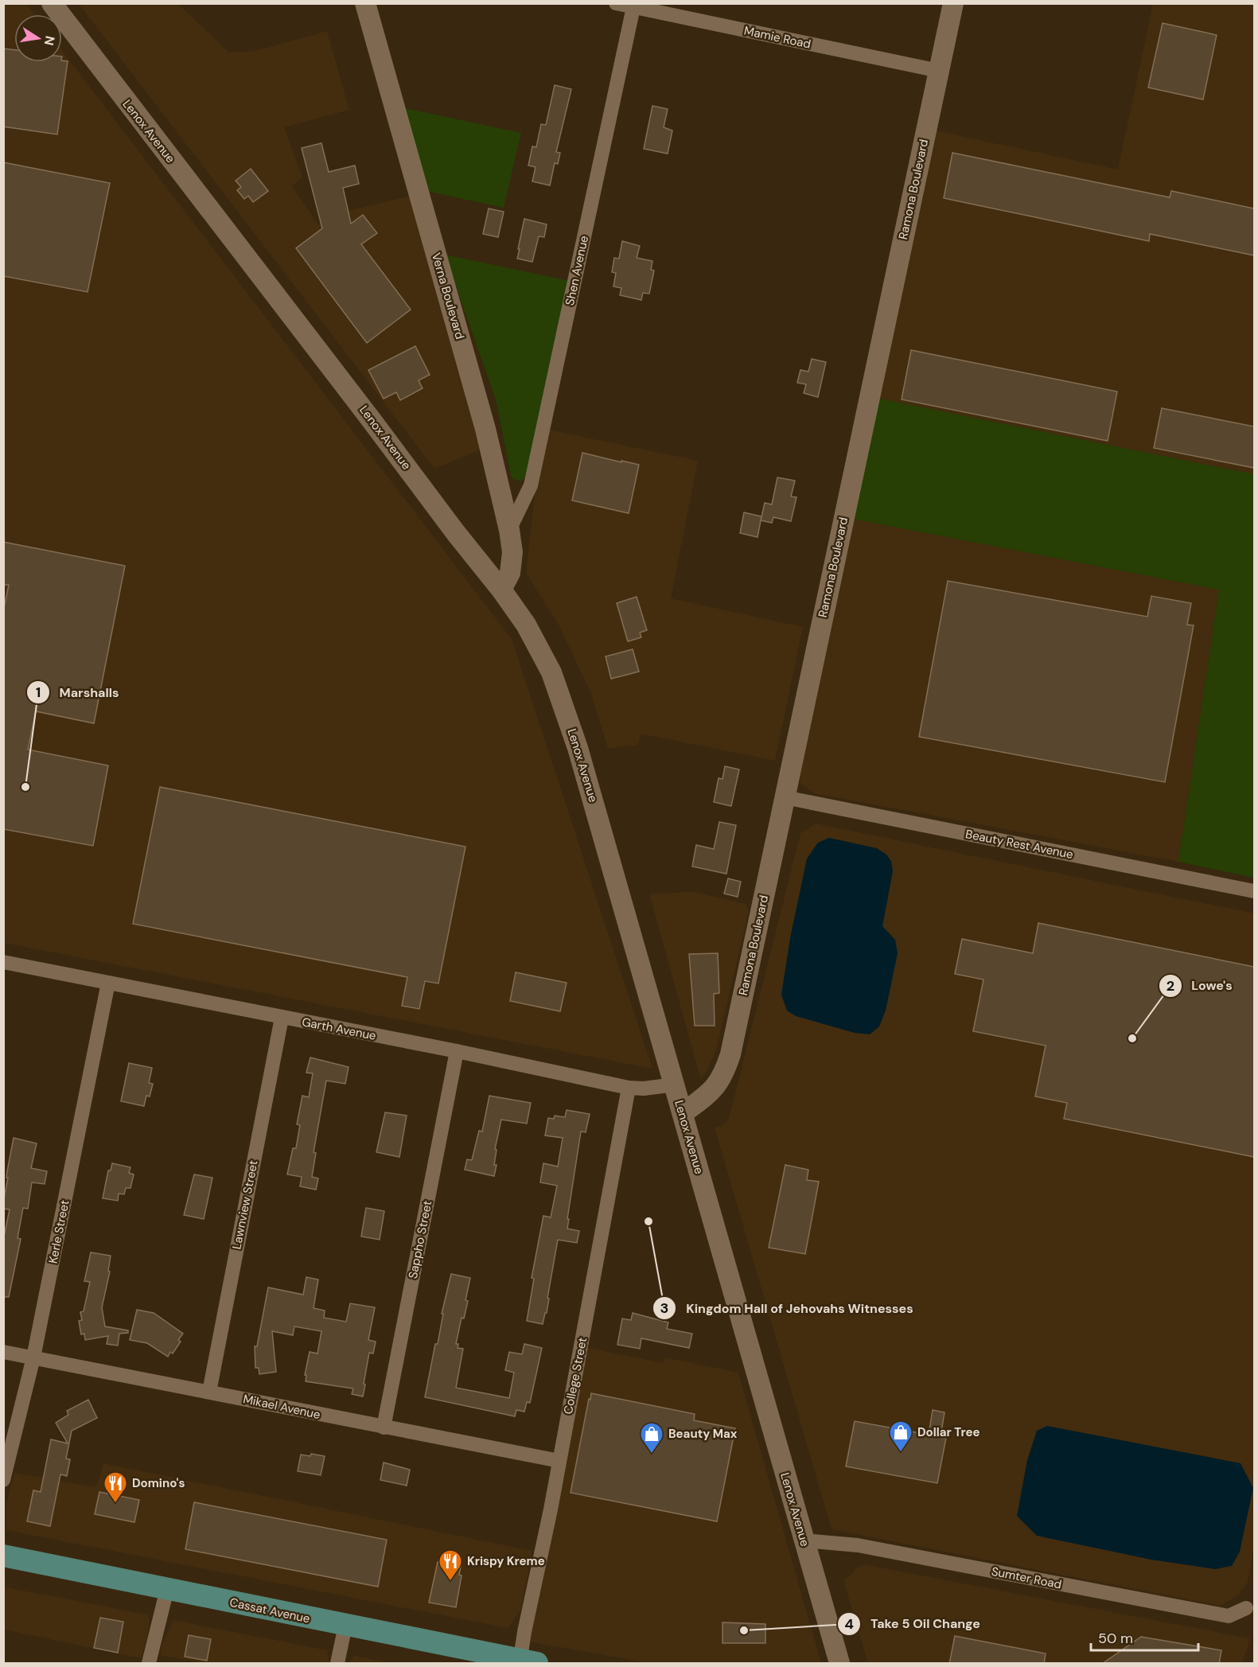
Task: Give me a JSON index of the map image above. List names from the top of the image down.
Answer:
{
  "streets": {
    "main road": [
      "Lenox Avenue",
      "Ramona Boulevard",
      "Verna Boulevard",
      "Cassat Avenue"
    ],
    "street": [
      "Mamie Road",
      "Shen Avenue",
      "Beauty Rest Avenue",
      "Garth Avenue",
      "Lawnview Street",
      "Kerle Street",
      "Sappho Street",
      "College Street",
      "Mikael Avenue",
      "Sumter Road"
    ]
  },
  "crossings": [
    ["Mamie Road", "Ramona Boulevard"],
    ["Mamie Road", "Shen Avenue"],
    ["Lenox Avenue", "Ramona Boulevard"],
    ["Lenox Avenue", "Verna Boulevard"],
    ["Lenox Avenue", "Garth Avenue"],
    ["Lenox Avenue", "Sumter Road"],
    ["Ramona Boulevard", "Beauty Rest Avenue"],
    ["Shen Avenue", "Verna Boulevard"],
    ["Garth Avenue", "Lawnview Street"],
    ["Garth Avenue", "Kerle Street"],
    ["Garth Avenue", "Sappho Street"],
    ["Garth Avenue", "College Street"],
    ["Lawnview Street", "Mikael Avenue"],
    ["Kerle Street", "Mikael Avenue"],
    ["Sappho Street", "Mikael Avenue"],
    ["College Street", "Mikael Avenue"],
    ["College Street", "Cassat Avenue"]
  ],
  "places": {
    "other": [
      "Marshalls",
      "Lowe's",
      "Kingdom Hall of Jehovahs Witnesses",
      "Take 5 Oil Change"
    ],
    "shop": ["Dollar Tree", "Beauty Max"],
    "restaurant": ["Domino's", "Krispy Kreme"]
  },
  "scale_bar": "50 m",
  "north": "right"
}
